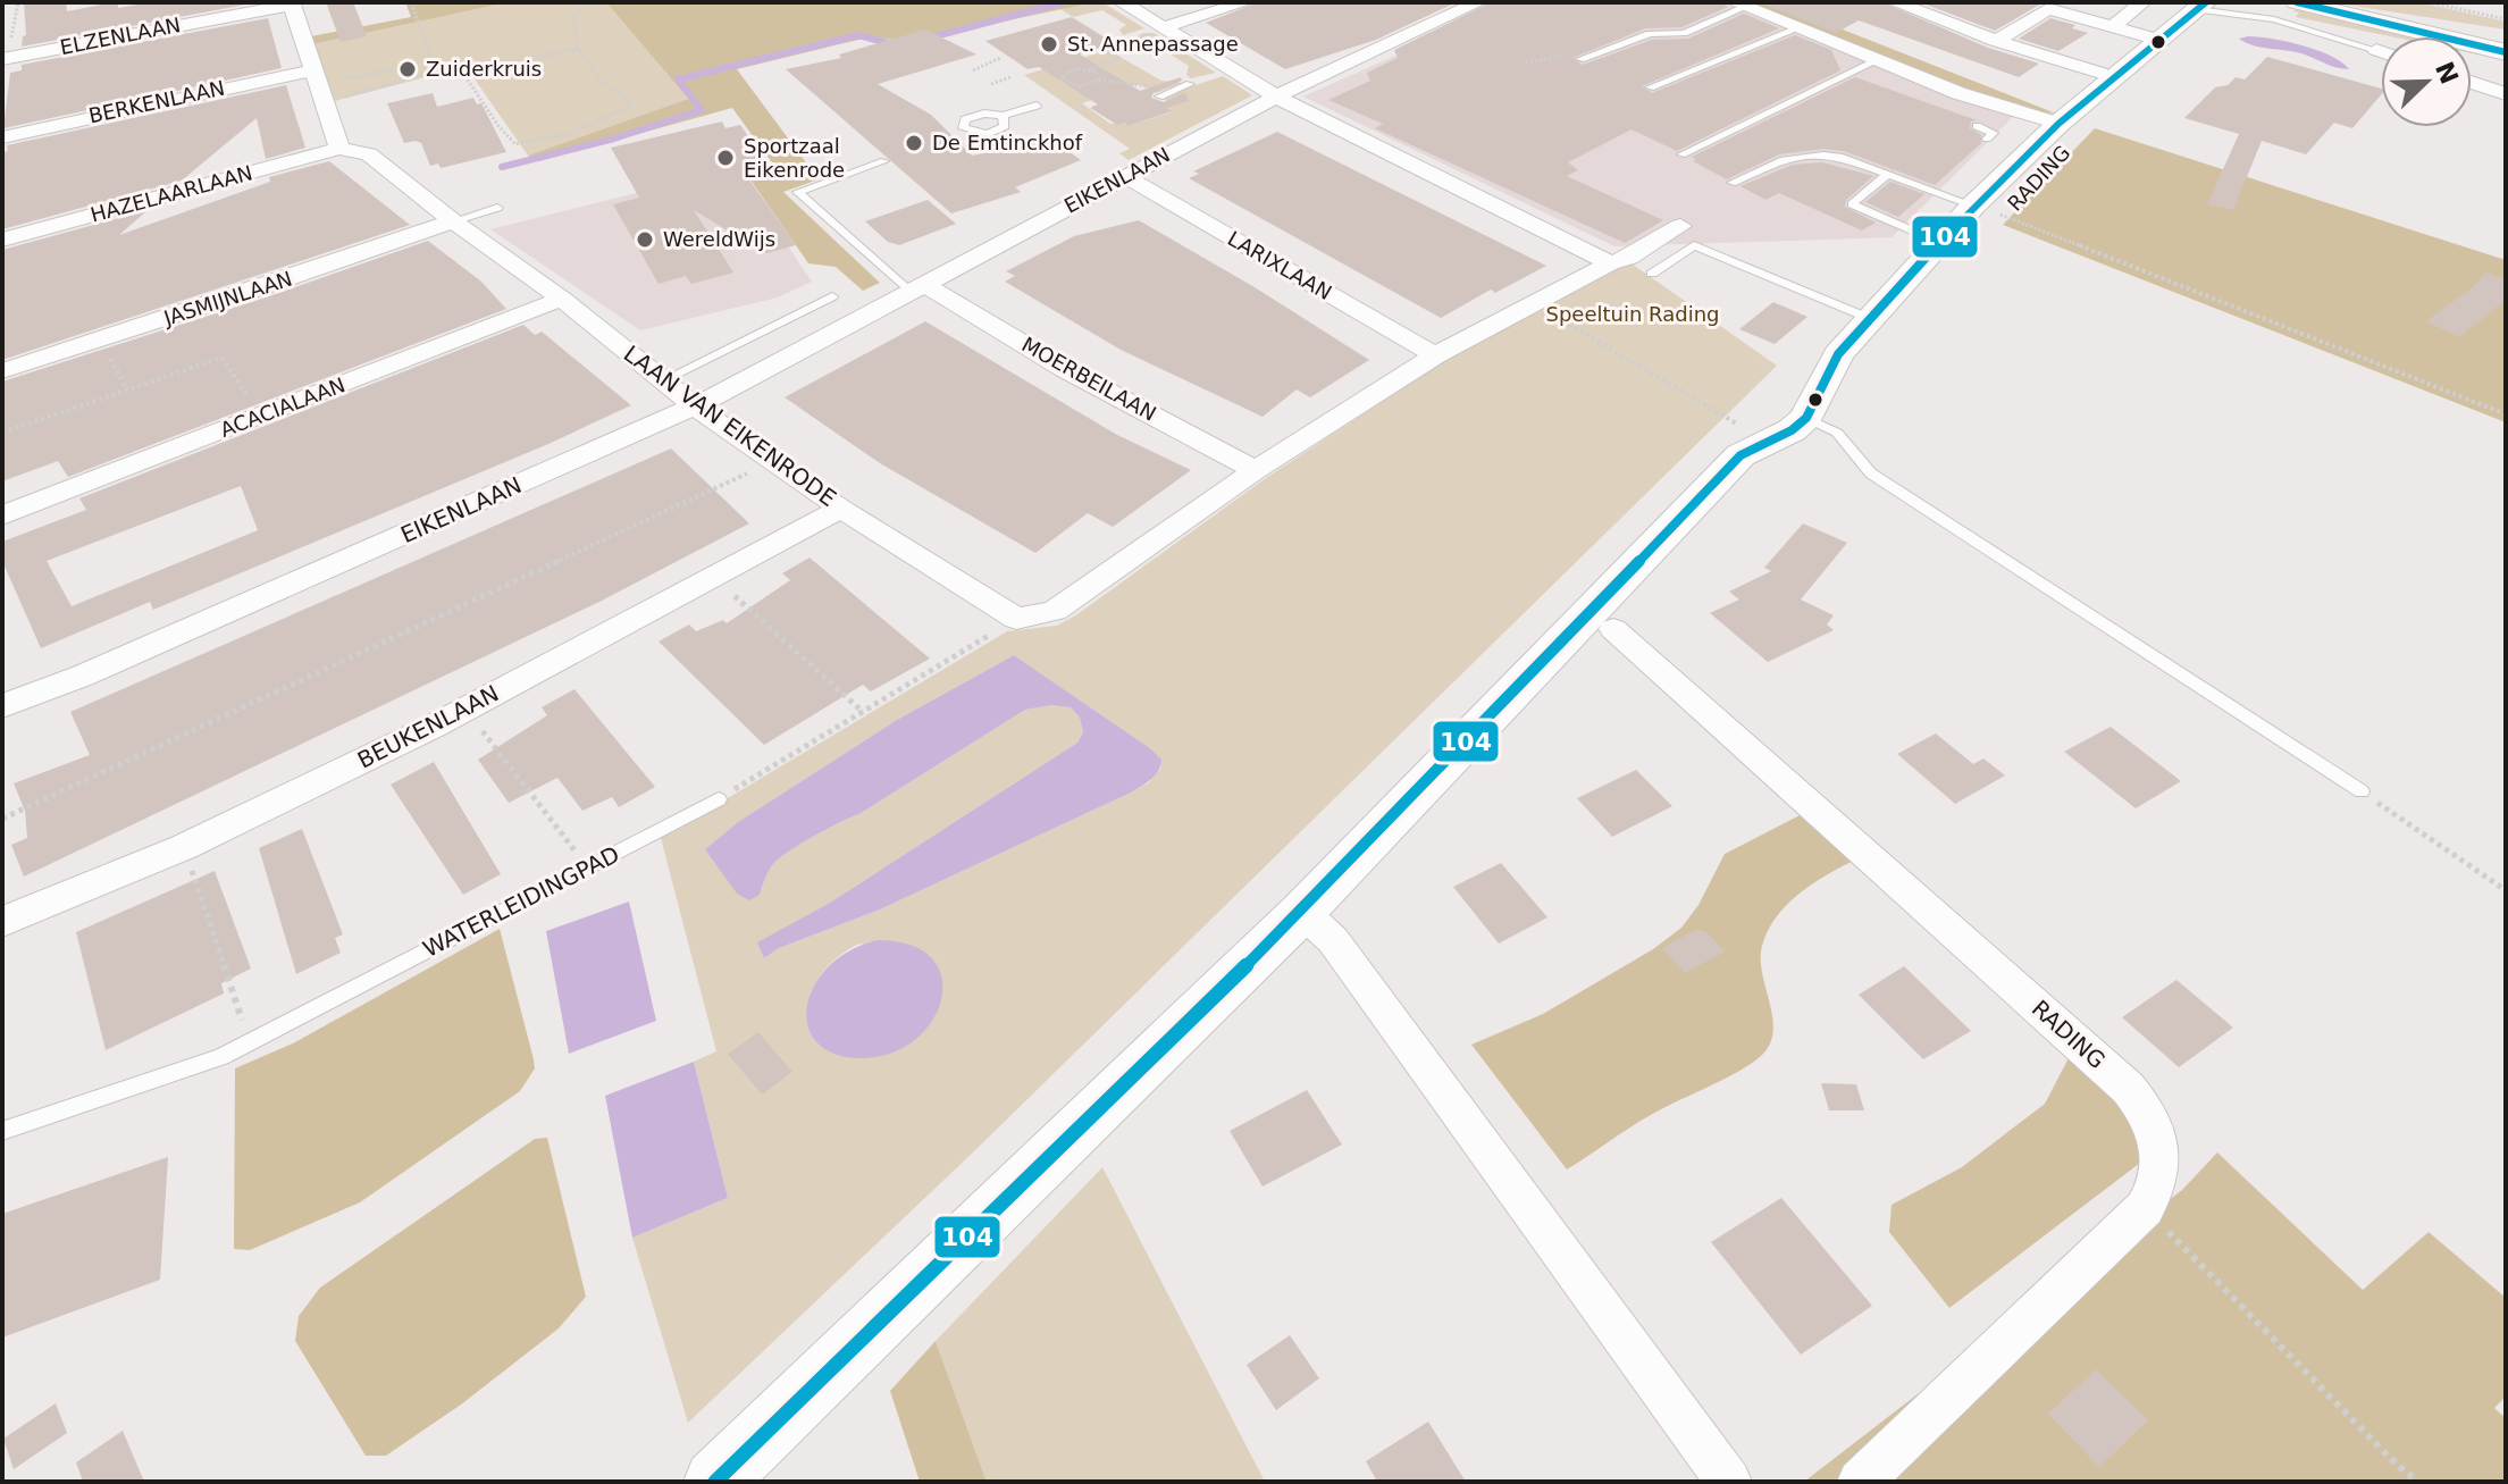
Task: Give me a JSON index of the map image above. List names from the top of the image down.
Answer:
{
  "streets": {
    "main road": ["RADING"],
    "street": [
      "ELZENLAAN",
      "BERKENLAAN",
      "EIKENLAAN",
      "HAZELAARLAAN",
      "LARIXLAAN",
      "JASMIJNLAAN",
      "MOERBEILAAN",
      "ACACIALAAN",
      "LAAN VAN EIKENRODE",
      "BEUKENLAAN"
    ],
    "lane": ["WATERLEIDINGPAD"]
  },
  "crossings": [
    ["EIKENLAAN", "LARIXLAAN"],
    ["EIKENLAAN", "MOERBEILAAN"],
    ["EIKENLAAN", "LAAN VAN EIKENRODE"],
    ["HAZELAARLAAN", "LAAN VAN EIKENRODE"],
    ["JASMIJNLAAN", "LAAN VAN EIKENRODE"],
    ["ACACIALAAN", "LAAN VAN EIKENRODE"],
    ["LAAN VAN EIKENRODE", "BEUKENLAAN"]
  ],
  "parks": ["Speeltuin Rading"],
  "places": [
    "St. Annepassage",
    "Zuiderkruis",
    "De Emtinckhof",
    "Sportzaal Eikenrode",
    "WereldWijs"
  ],
  "lines": ["transit line 104"],
  "north": "top right"
}
